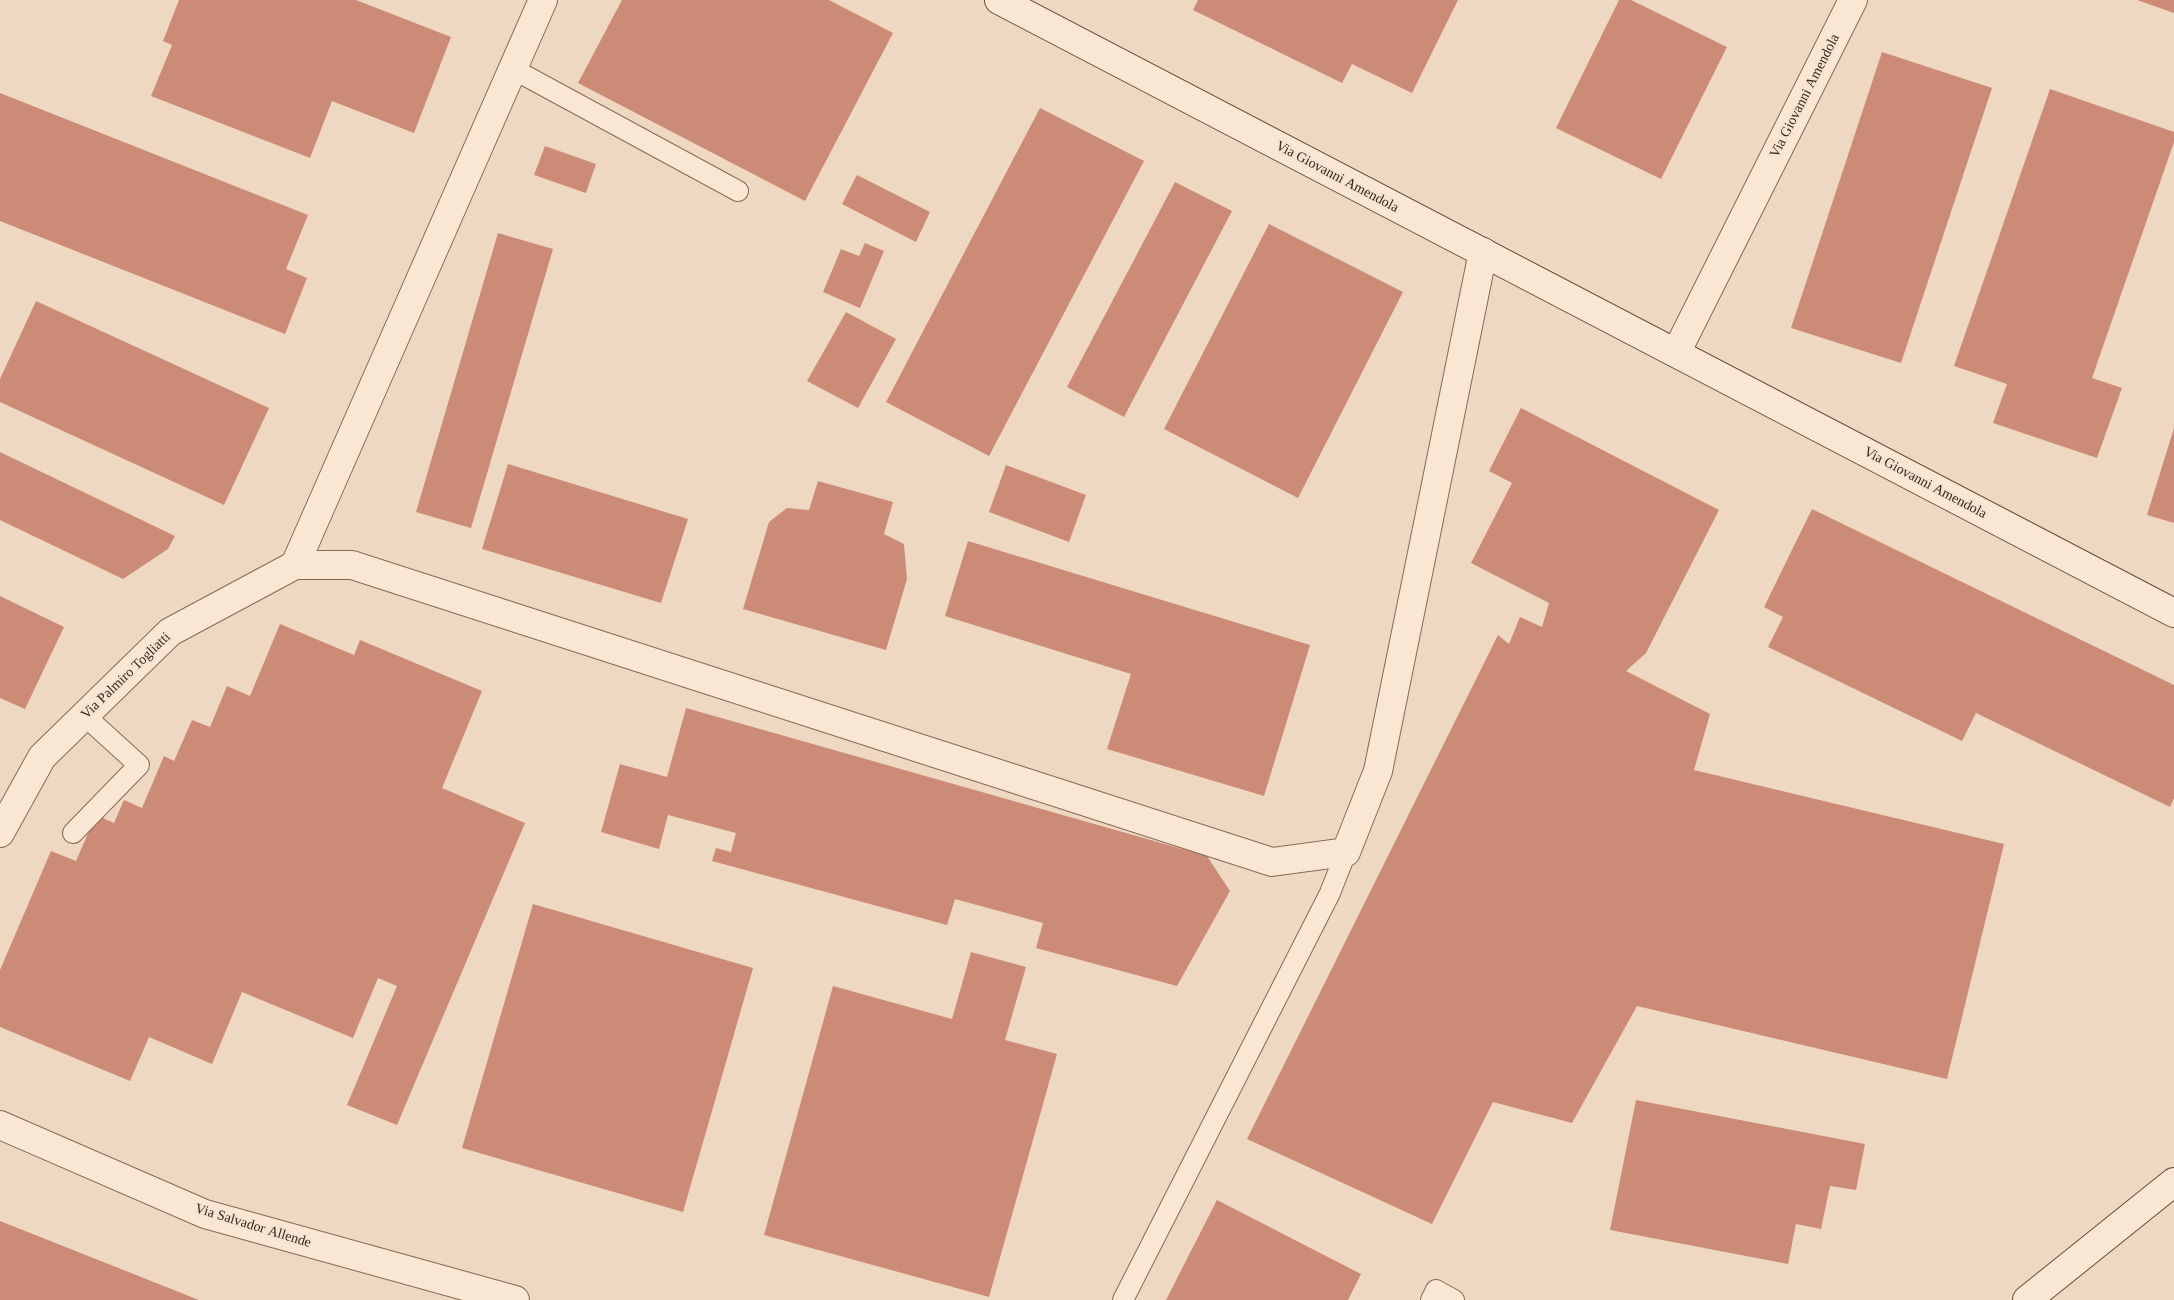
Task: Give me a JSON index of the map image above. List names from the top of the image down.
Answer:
{
  "streets": {
    "street": ["Via Giovanni Amendola", "Via Palmiro Togliatti", "Via Salvador Allende"]
  }
}
